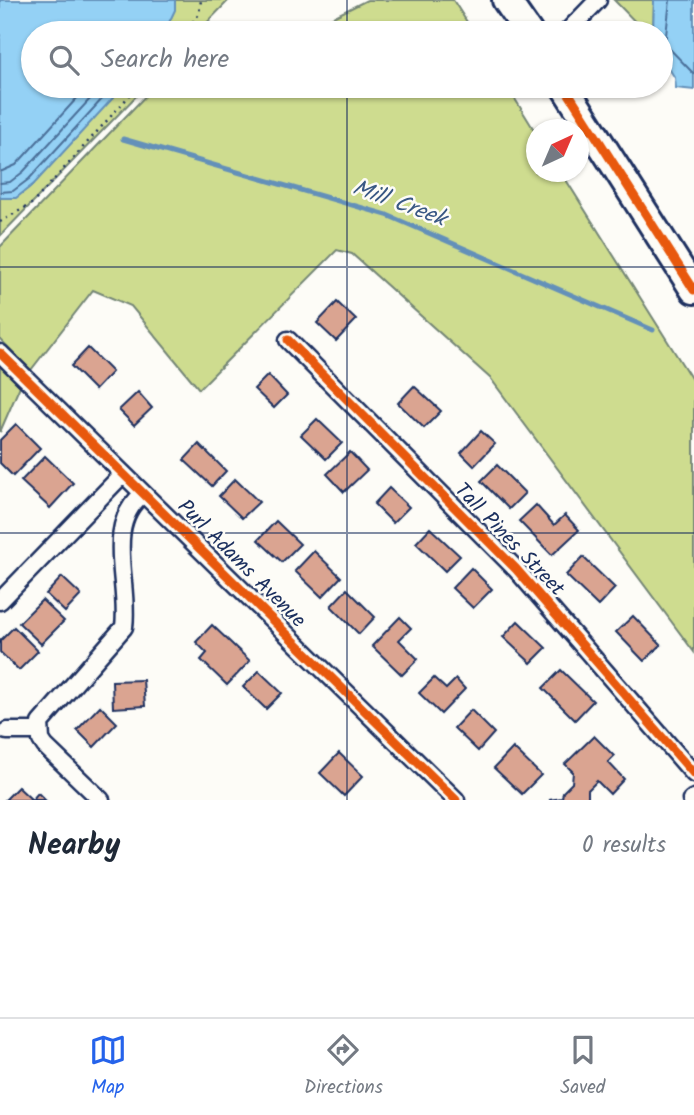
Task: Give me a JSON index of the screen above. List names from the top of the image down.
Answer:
{
  "streets": {
    "street": ["Tall Pines Street", "Purl Adams Avenue"]
  },
  "water": ["Mill Creek"],
  "north": "top right",
  "page": {
    "search": "Search here",
    "heading": ["Nearby", "0 results"],
    "nav": ["Map", "Directions", "Saved"]
  }
}
